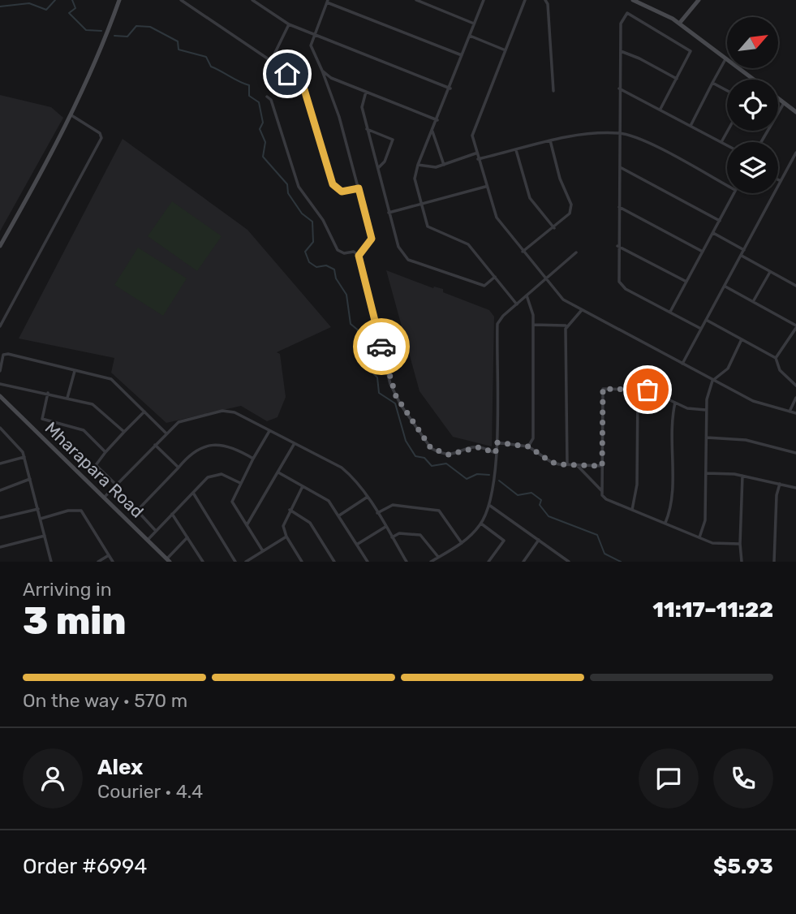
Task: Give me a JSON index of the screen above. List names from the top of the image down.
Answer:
{
  "streets": {
    "main road": ["Mharapara Road"]
  },
  "north": "top right",
  "page": {
    "heading": ["3 min", "Arriving in", "11:17–11:22"],
    "panel": [
      "Alex",
      "Courier · 4.4",
      "Order #6994",
      "$5.93"
    ],
    "bar": "On the way · 570 m"
  }
}
